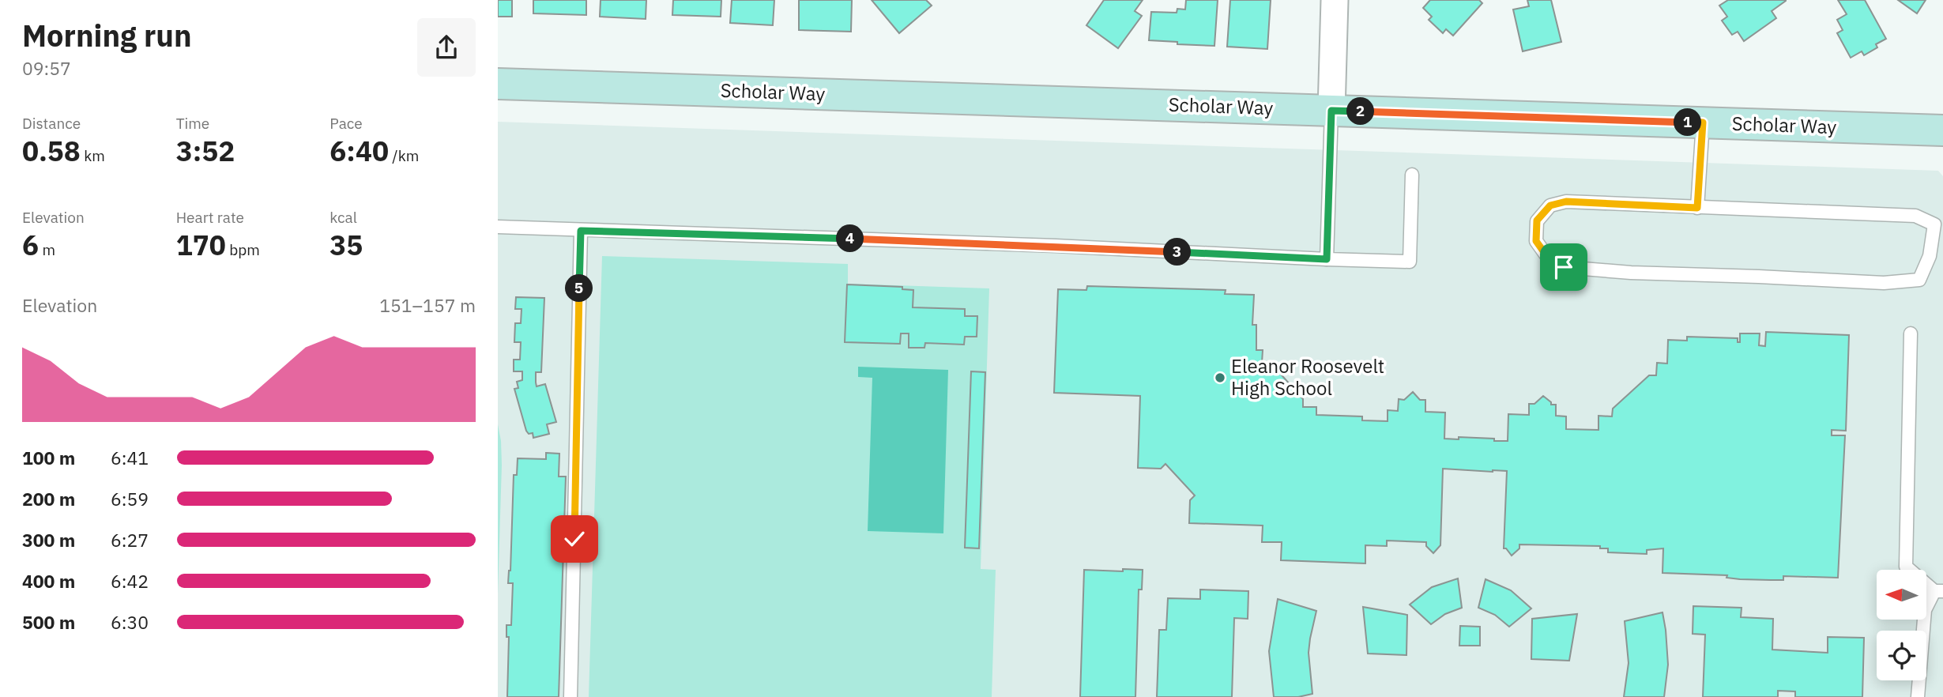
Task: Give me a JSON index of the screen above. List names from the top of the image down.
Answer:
{
  "streets": {
    "street": ["Scholar Way"]
  },
  "places": ["Eleanor Roosevelt High School"],
  "north": "left",
  "page": {
    "heading": ["Morning run", "09:57"],
    "stats": [
      ["Distance", "0.58 km"],
      ["Time", "3:52"],
      ["Pace", "6:40 /km"],
      ["Elevation", "6 m"],
      ["Heart rate", "170 bpm"],
      ["kcal", "35"]
    ],
    "pins": [
      "2",
      "1",
      "4",
      "3",
      "5"
    ],
    "chart": ["Elevation", "151–157 m"],
    "list": [
      {
        "name": "100 m",
        "note": "6:41"
      },
      {
        "name": "200 m",
        "note": "6:59"
      },
      {
        "name": "300 m",
        "note": "6:27"
      },
      {
        "name": "400 m",
        "note": "6:42"
      },
      {
        "name": "500 m",
        "note": "6:30"
      }
    ]
  }
}
